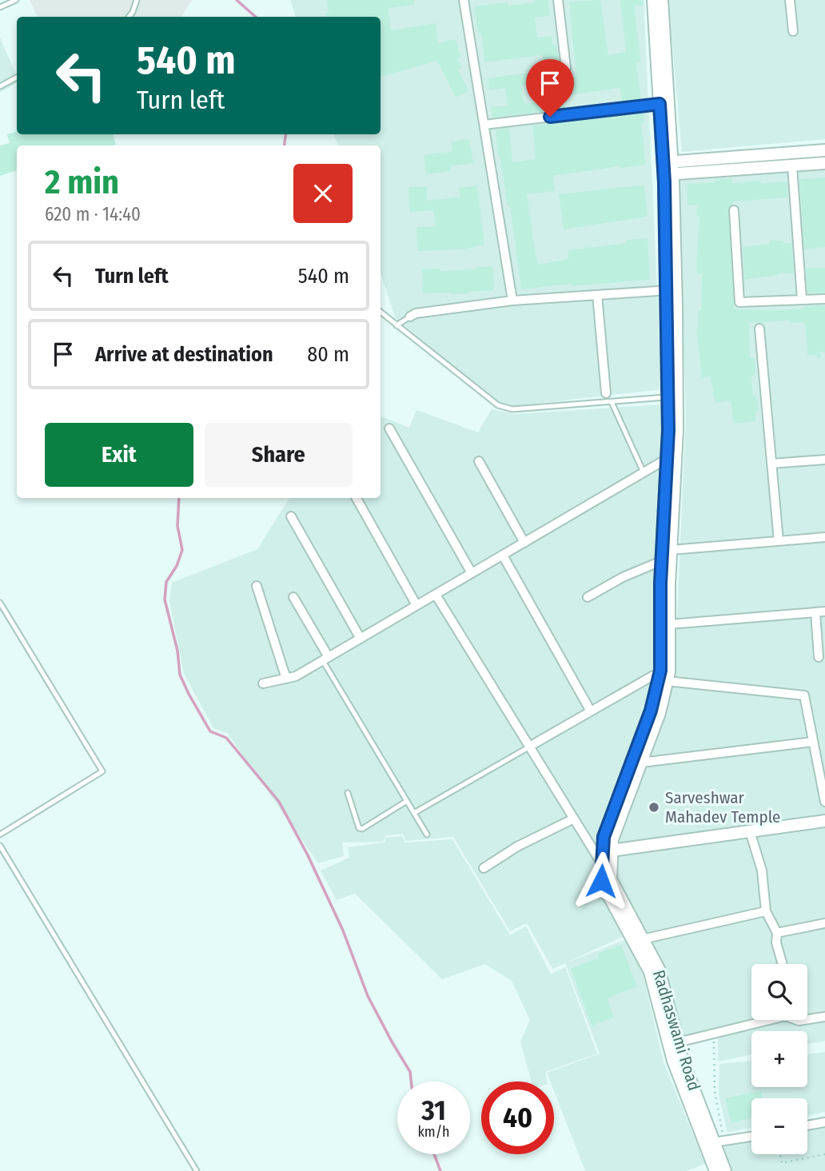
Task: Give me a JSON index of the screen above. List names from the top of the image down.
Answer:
{
  "streets": {
    "street": ["Radhaswami Road"]
  },
  "places": ["Sarveshwar Mahadev Temple"],
  "page": {
    "turn": ["540 m", "Turn left"],
    "heading": ["2 min", "620 m · 14:40"],
    "list": [
      {
        "name": "Turn left",
        "value": "540 m"
      },
      {
        "name": "Arrive at destination",
        "value": "80 m"
      }
    ],
    "buttons": ["Exit", "Share"],
    "map_buttons": ["+", "−"],
    "speed": "31 km/h",
    "limit": "40"
  }
}
